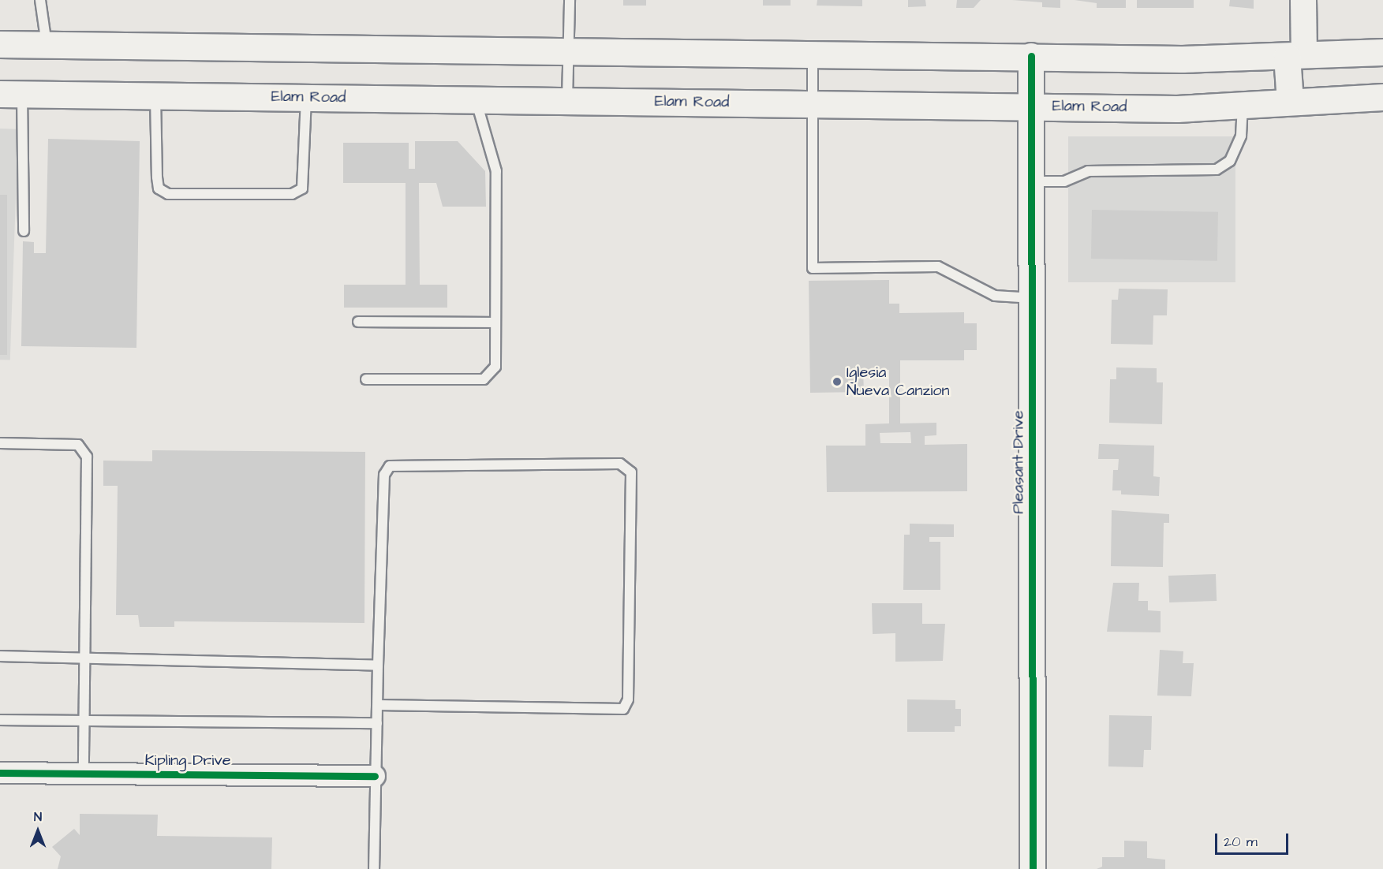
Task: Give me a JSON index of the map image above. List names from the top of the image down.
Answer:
{
  "streets": {
    "main road": ["Elam Road"],
    "street": ["Pleasant Drive", "Kipling Drive"]
  },
  "crossings": [
    ["Elam Road", "Pleasant Drive"]
  ],
  "places": ["Iglesia Nueva Canzion"],
  "scale_bar": "20 m",
  "north": "top"
}
